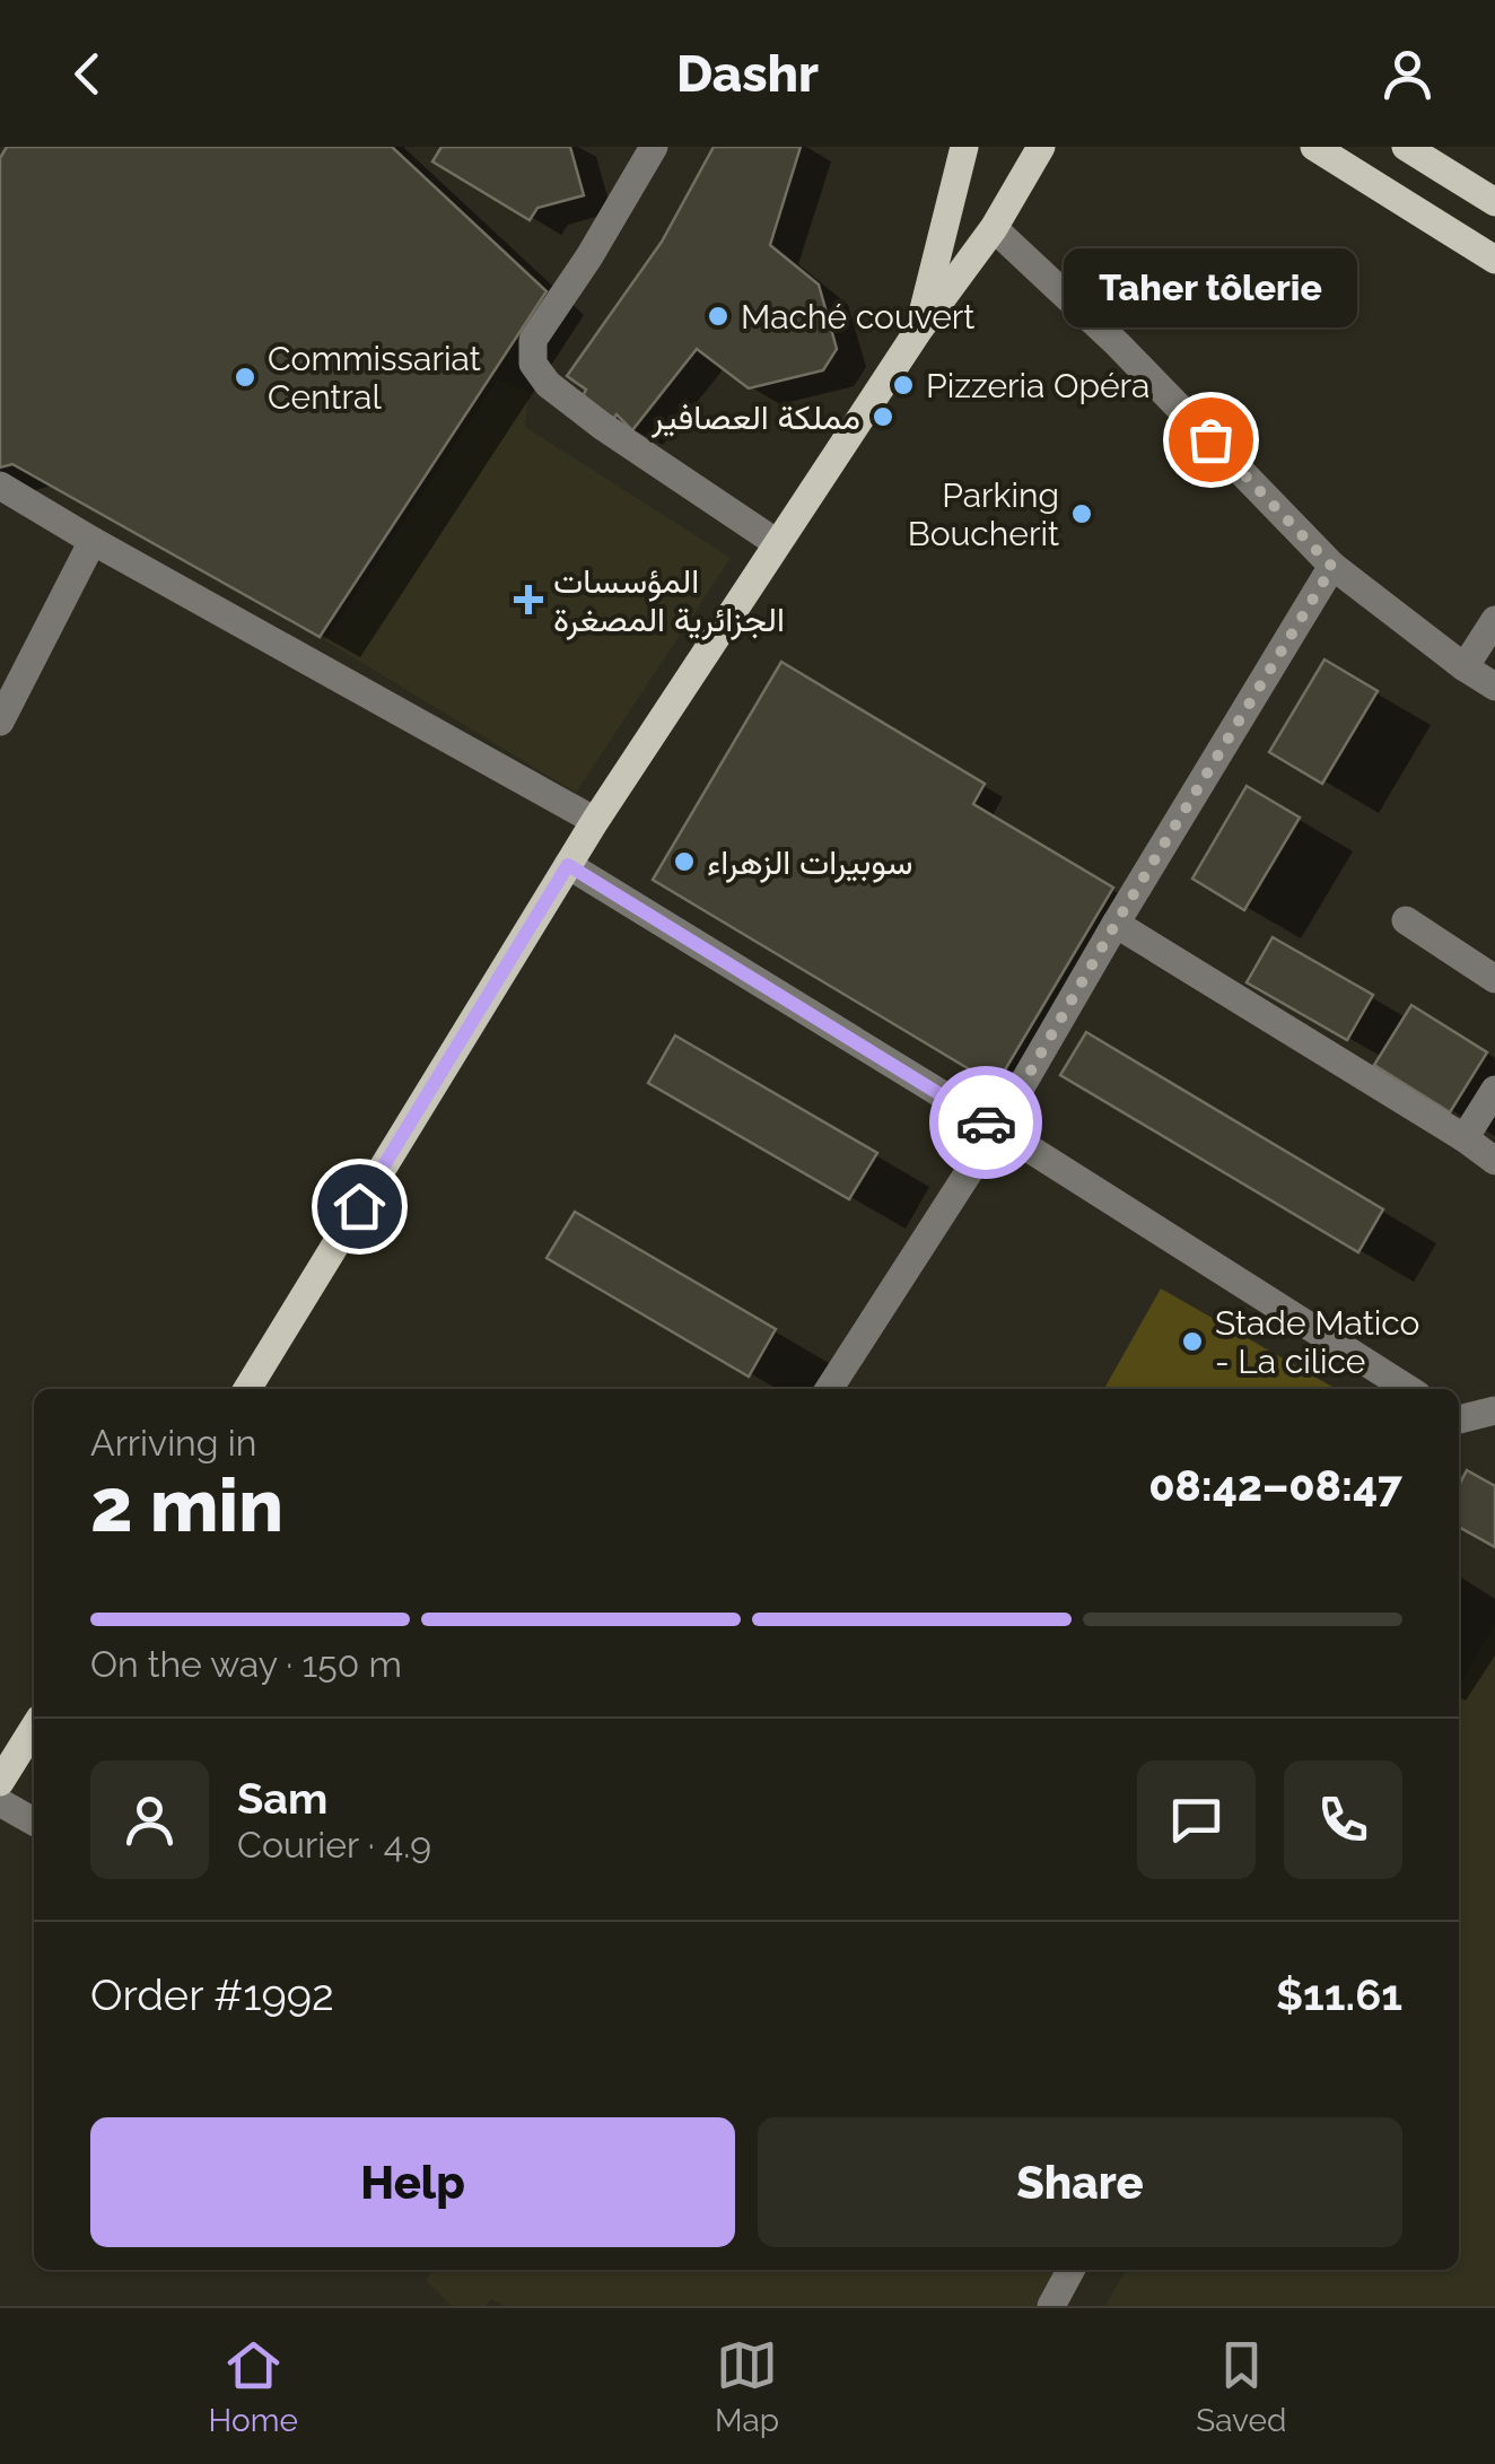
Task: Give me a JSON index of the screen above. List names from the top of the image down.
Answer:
{
  "places": {
    "other": [
      "Maché couvert",
      "Commissariat Central",
      "Pizzeria Opéra",
      "مملكة العصافير",
      "Taher tôlerie",
      "Parking Boucherit",
      "سوبيرات الزهراء",
      "Stade Matico - La cilice"
    ],
    "health": ["المؤسسات الجزائرية المصغرة"]
  },
  "page": {
    "header": "Dashr",
    "bubble": "Taher tôlerie",
    "heading": ["2 min", "Arriving in", "08:42–08:47"],
    "panel": [
      "Sam",
      "Courier · 4.9",
      "Order #1992",
      "$11.61"
    ],
    "bar": "On the way · 150 m",
    "buttons": ["Help", "Share"],
    "tabs": ["Home", "Map", "Saved"]
  }
}
